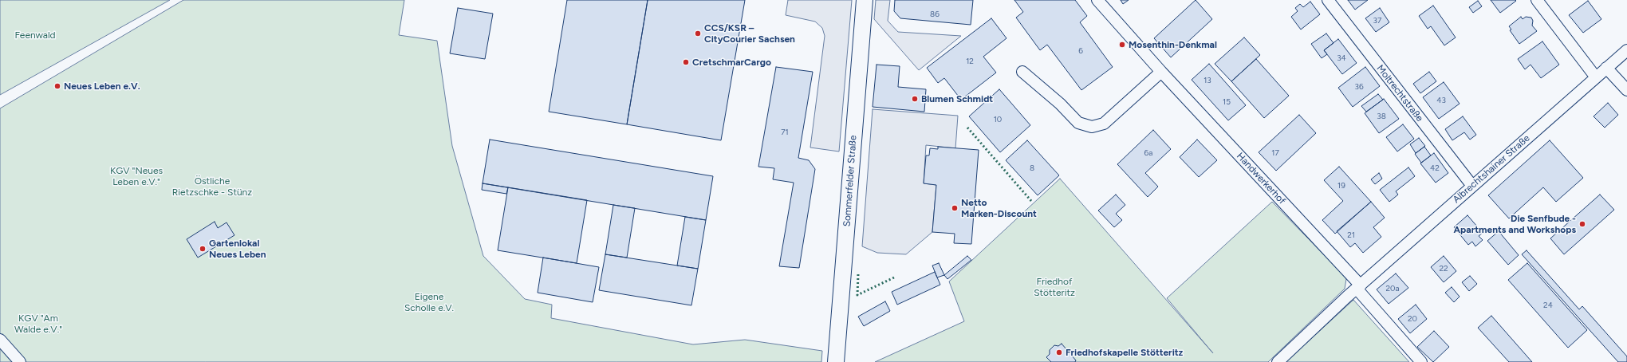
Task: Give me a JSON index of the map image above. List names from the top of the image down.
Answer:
{
  "streets": {
    "main road": ["Sommerfelder Straße"],
    "street": ["Moltrechtstraße", "Albrechtshainer Straße", "Handwerkerhof"]
  },
  "crossings": [
    ["Moltrechtstraße", "Albrechtshainer Straße"],
    ["Albrechtshainer Straße", "Handwerkerhof"]
  ],
  "parks": [
    "Feenwald",
    "KGV \"Neues Leben e.V.\"",
    "Östliche Rietzschke - Stünz",
    "Friedhof Stötteritz",
    "Eigene Scholle e.V.",
    "KGV \"Am Walde e.V.\""
  ],
  "places": [
    "CCS/KSR – CityCourier Sachsen",
    "Mosenthin-Denkmal",
    "CretschmarCargo",
    "Neues Leben e.V.",
    "Blumen Schmidt",
    "Netto Marken-Discount",
    "Die Senfbude - Apartments and Workshops",
    "Gartenlokal Neues Leben",
    "Friedhofskapelle Stötteritz"
  ],
  "house_numbers": [
    "86",
    "37",
    "6",
    "34",
    "12",
    "13",
    "36",
    "43",
    "15",
    "38",
    "10",
    "71",
    "6a",
    "17",
    "8",
    "42",
    "19",
    "21",
    "22",
    "20a",
    "24",
    "20"
  ]
}
